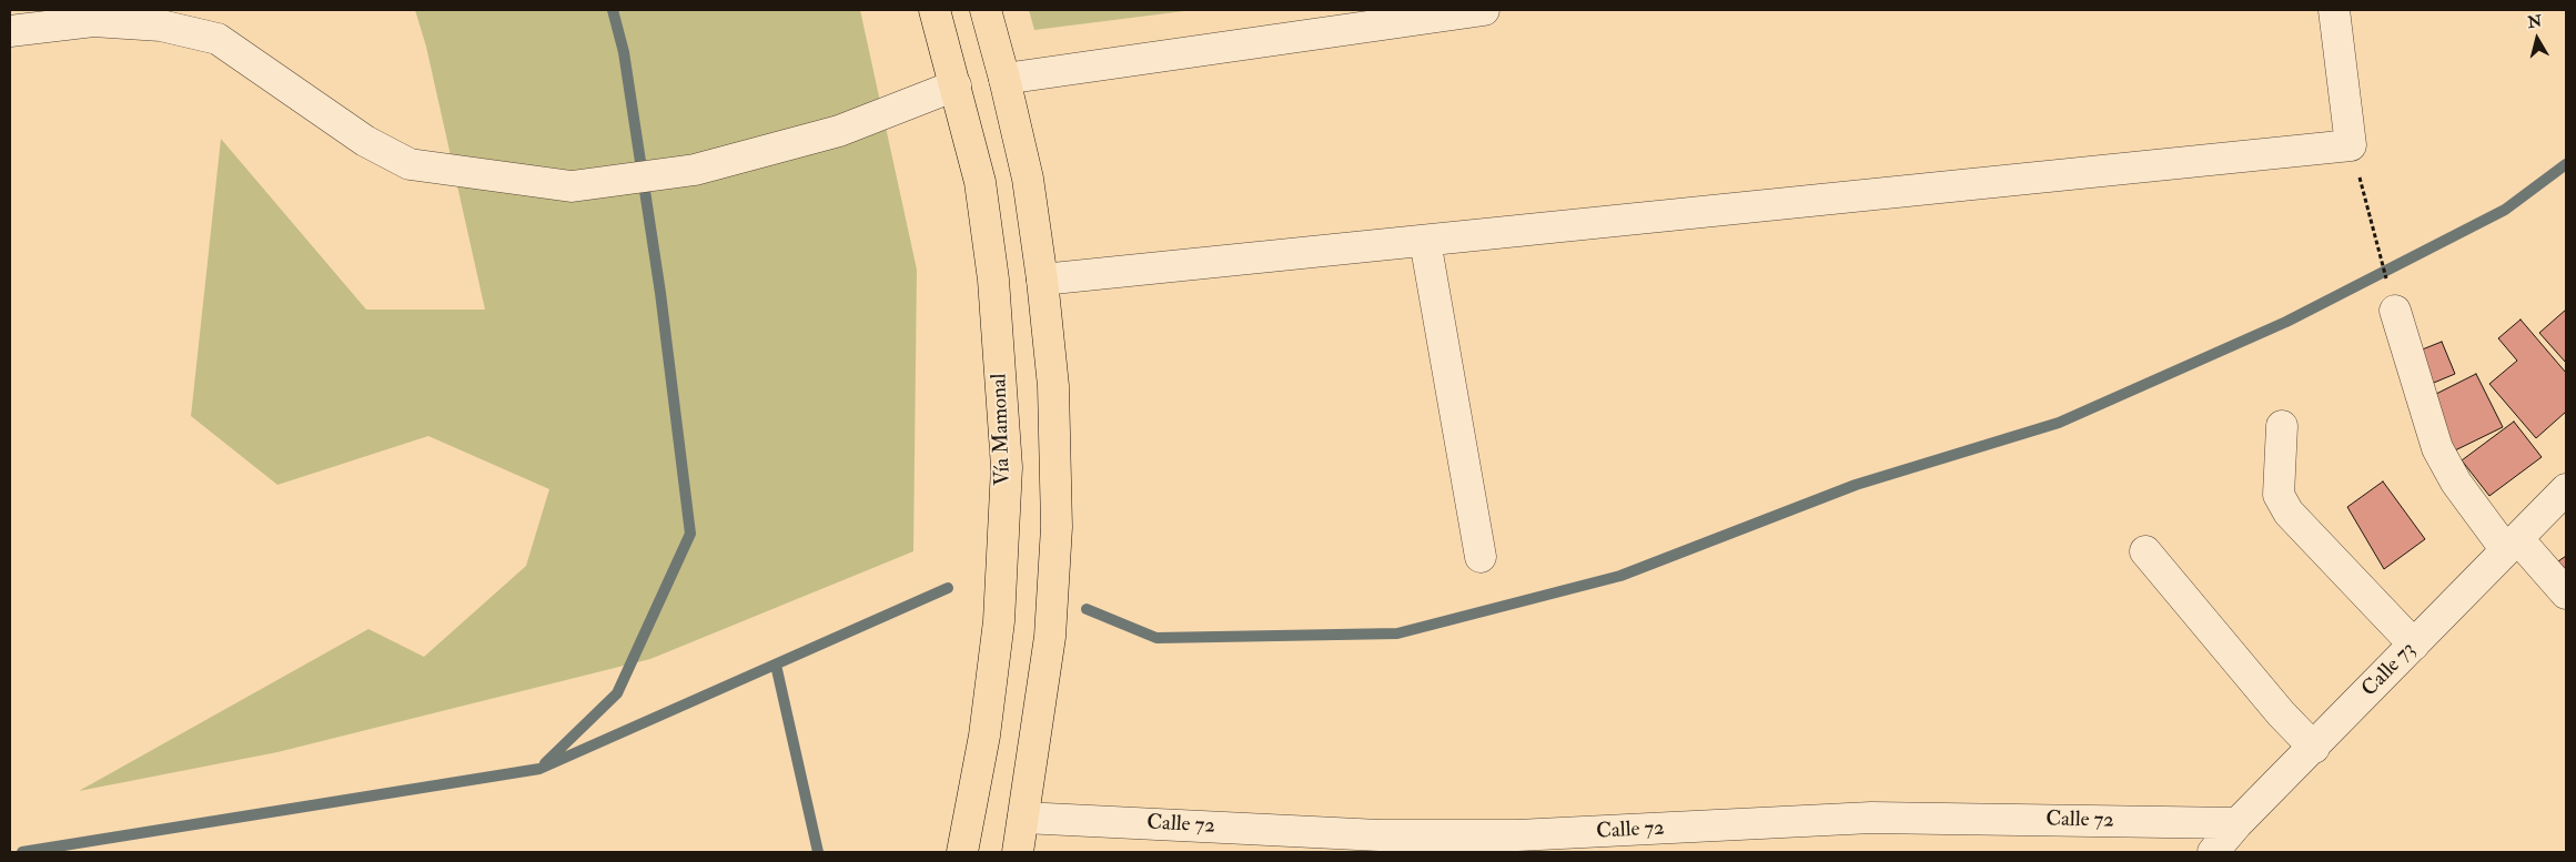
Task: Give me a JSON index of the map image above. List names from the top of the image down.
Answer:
{
  "streets": {
    "main road": ["Vía Mamonal"],
    "street": ["Calle 73", "Calle 72"]
  },
  "crossings": [
    ["Calle 73", "Calle 72"]
  ],
  "north": "top"
}
